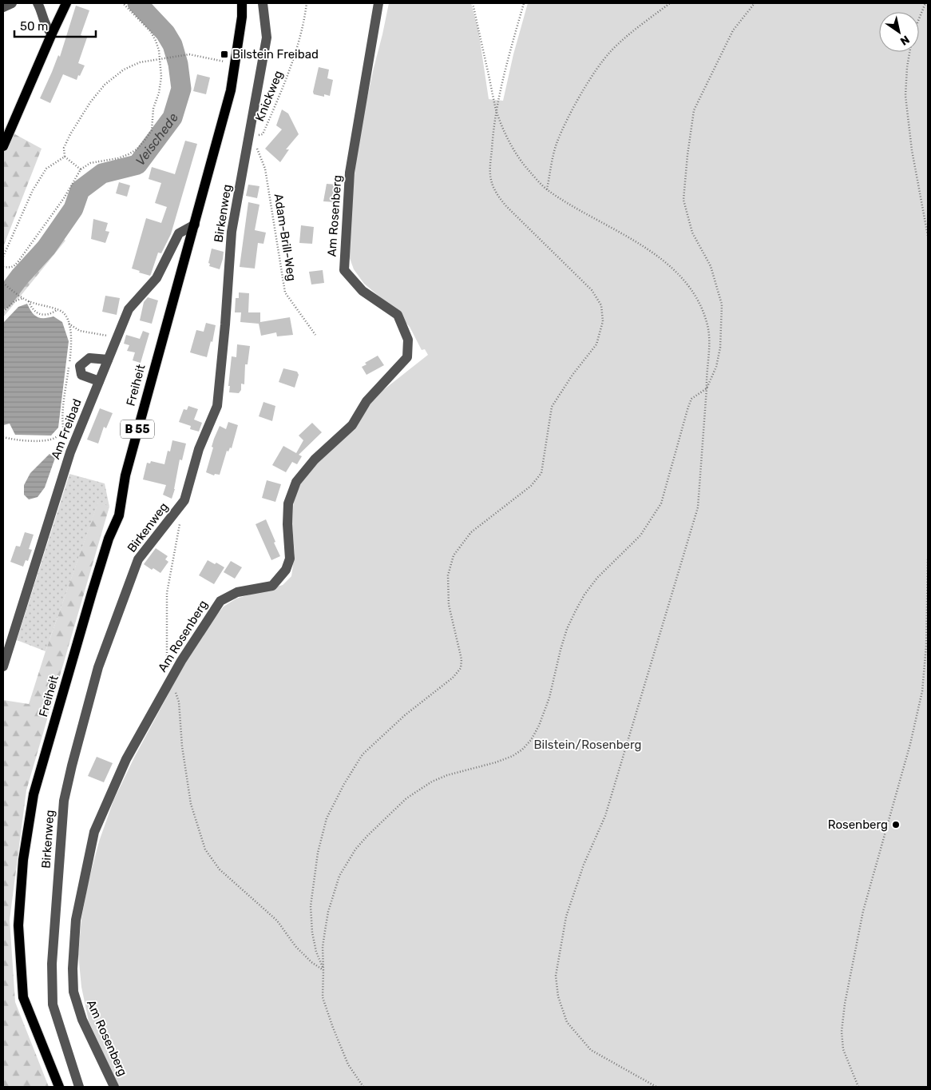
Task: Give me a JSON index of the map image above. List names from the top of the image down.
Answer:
{
  "streets": {
    "main road": ["Freiheit", "B 55"],
    "street": ["Birkenweg", "Am Rosenberg", "Am Freibad"],
    "path": ["Knickweg", "Adam-Brill-Weg"]
  },
  "crossings": [
    ["Knickweg", "Birkenweg"],
    ["Knickweg", "Adam-Brill-Weg"],
    ["Birkenweg", "Adam-Brill-Weg"],
    ["Freiheit", "Am Freibad"]
  ],
  "water": ["Veischede"],
  "parks": ["Bilstein/Rosenberg"],
  "places": {
    "transit": ["Bilstein Freibad"],
    "other": ["Rosenberg"]
  },
  "scale_bar": "50 m",
  "north": "bottom right"
}
